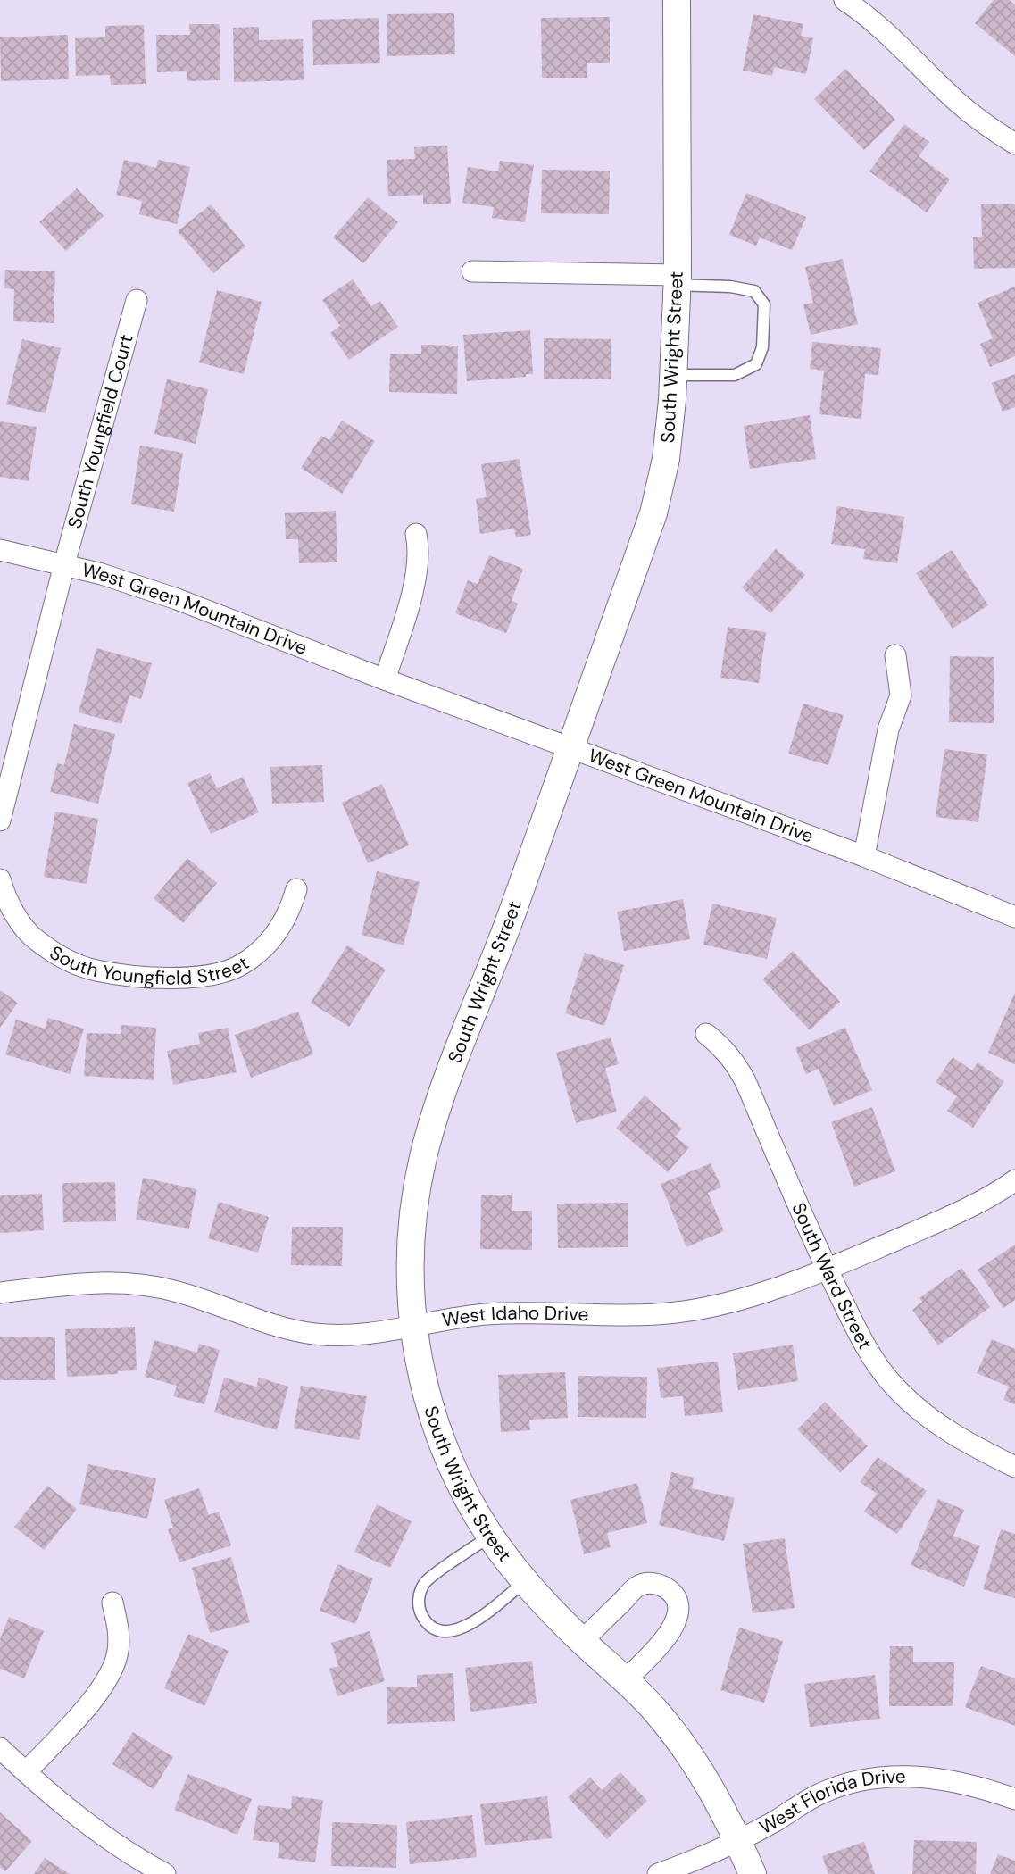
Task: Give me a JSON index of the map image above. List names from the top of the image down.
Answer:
{
  "streets": {
    "street": [
      "South Wright Street",
      "South Youngfield Court",
      "West Green Mountain Drive",
      "South Youngfield Street",
      "South Ward Street",
      "West Idaho Drive",
      "West Florida Drive"
    ]
  },
  "crossings": [
    ["South Wright Street", "West Green Mountain Drive"],
    ["South Wright Street", "West Idaho Drive"],
    ["South Wright Street", "West Florida Drive"],
    ["South Youngfield Court", "West Green Mountain Drive"],
    ["South Ward Street", "West Idaho Drive"]
  ]
}
